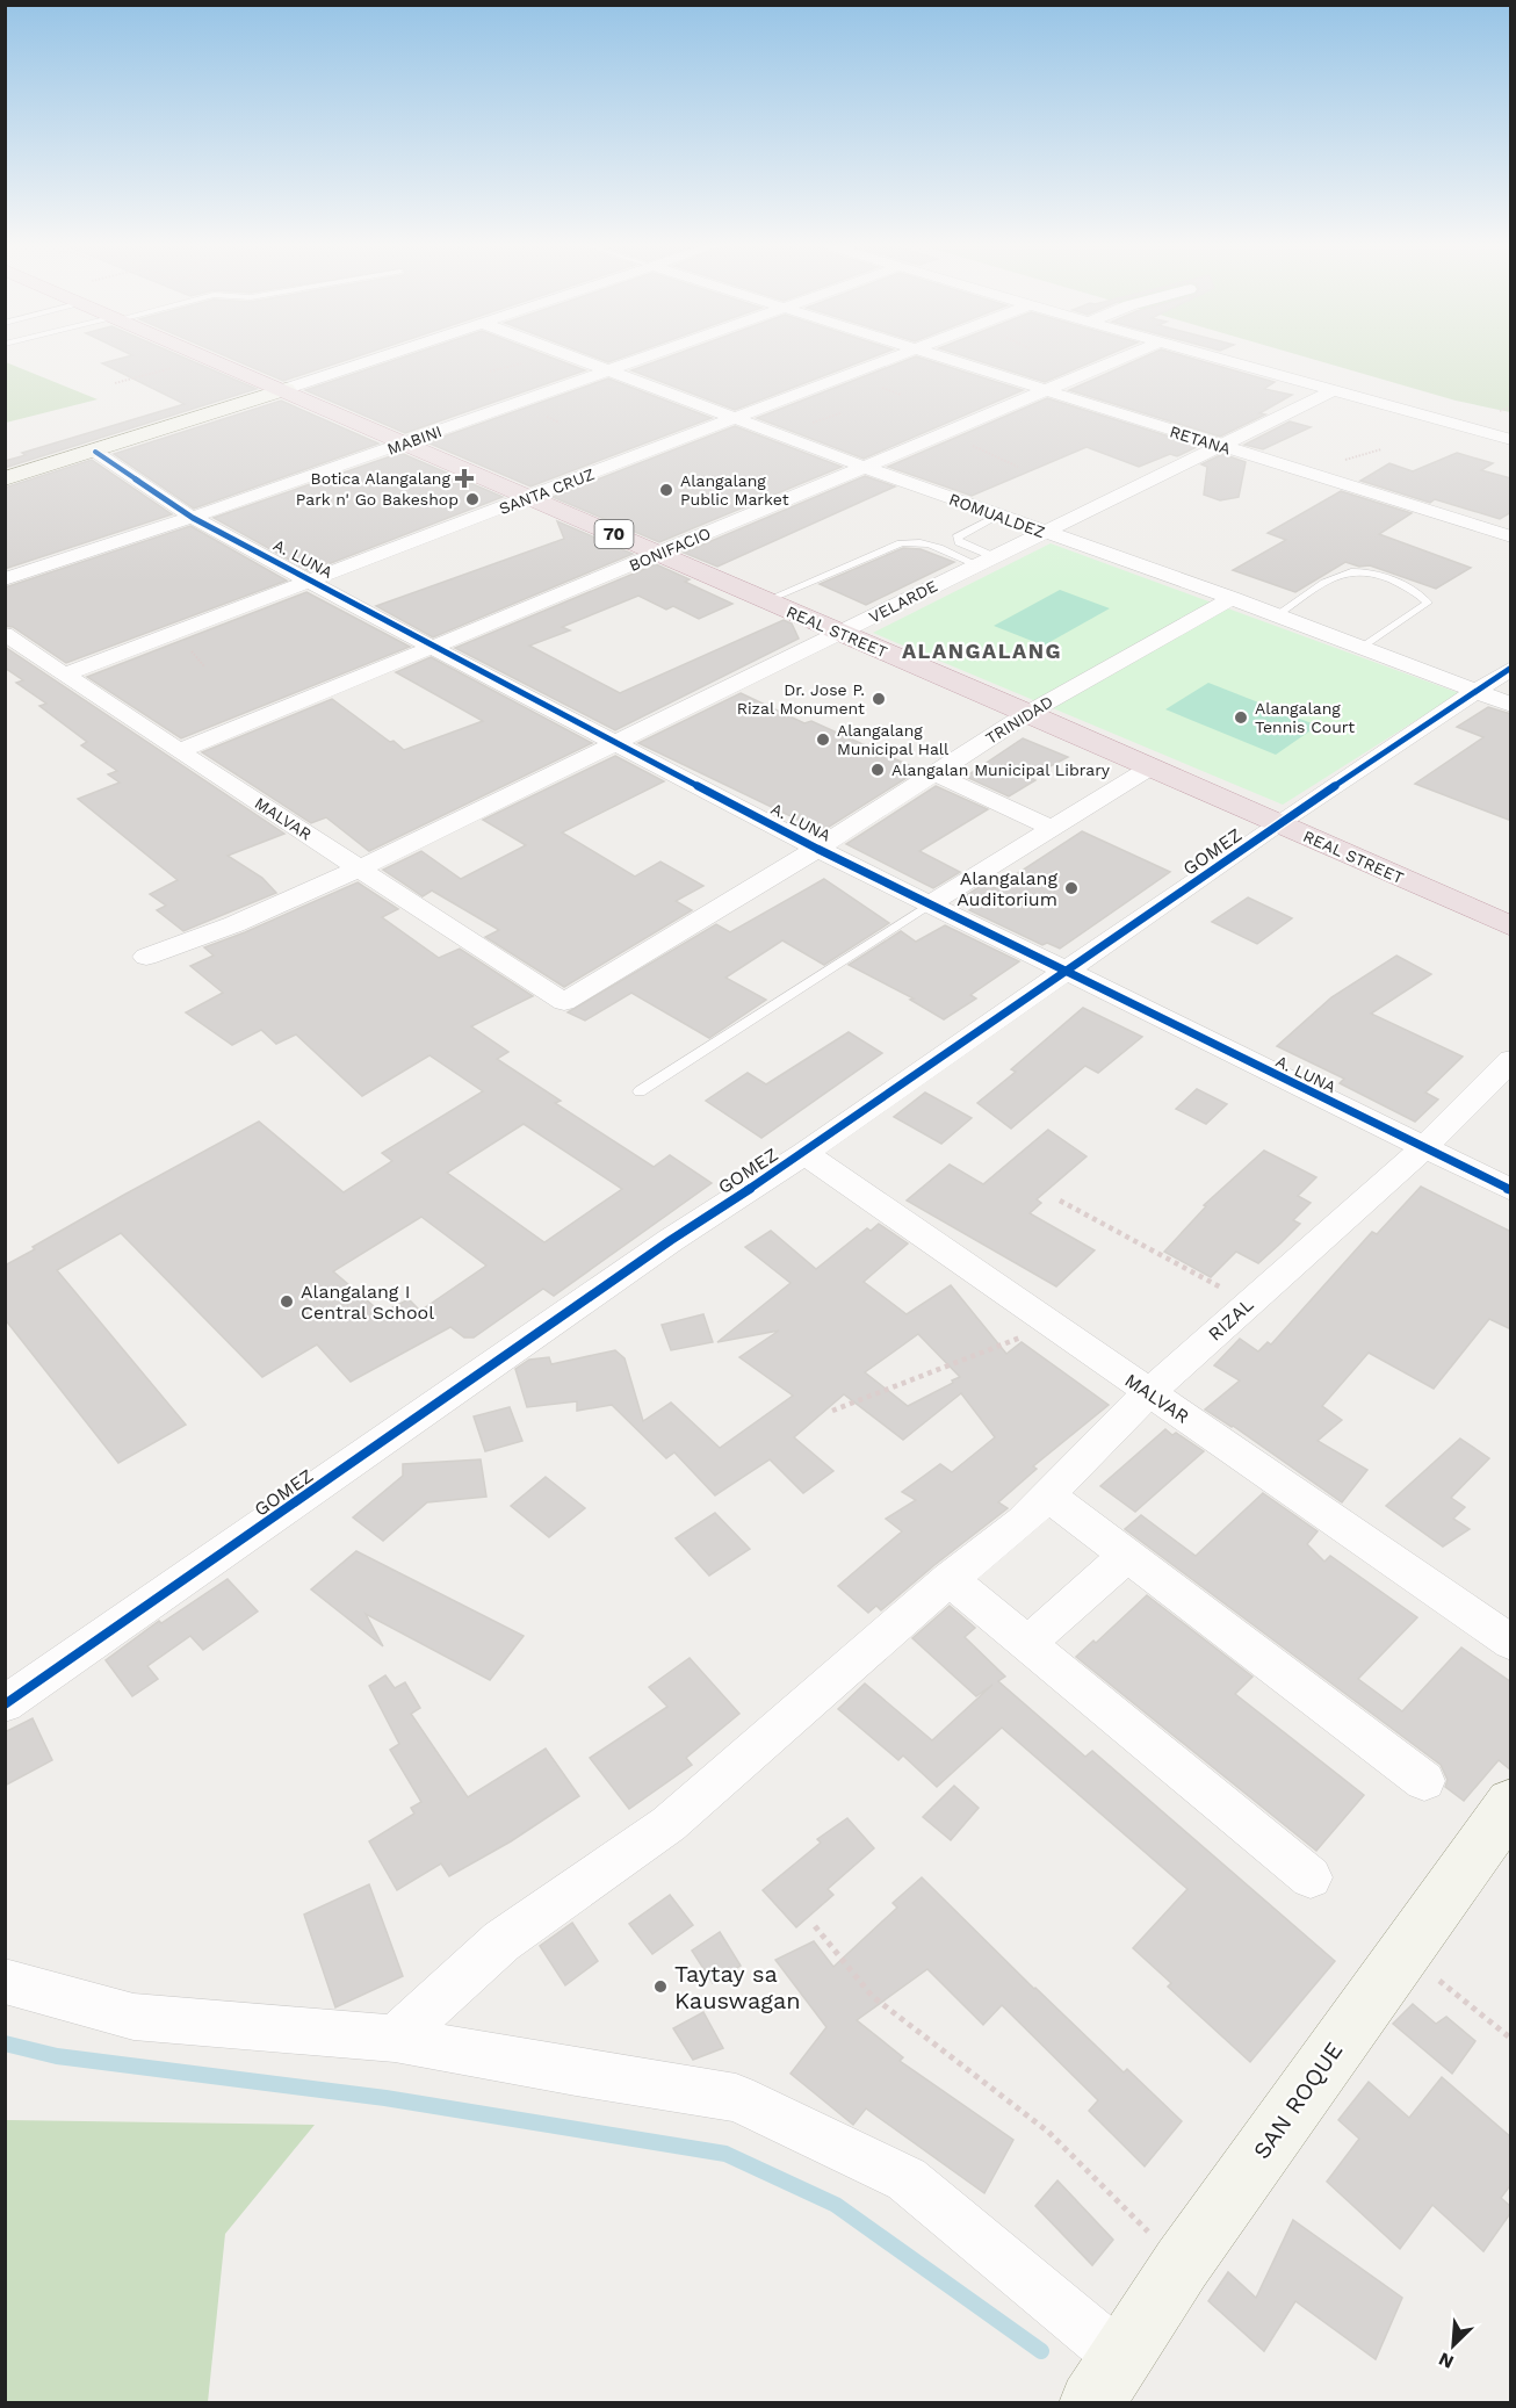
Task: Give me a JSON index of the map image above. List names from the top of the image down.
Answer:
{
  "streets": {
    "highway": ["70", "REAL STREET"],
    "street": [
      "MABINI",
      "RETANA",
      "SANTA CRUZ",
      "ROMUALDEZ",
      "BONIFACIO",
      "A. LUNA",
      "VELARDE",
      "TRINIDAD",
      "MALVAR",
      "GOMEZ",
      "RIZAL",
      "SAN ROQUE"
    ]
  },
  "crossings": [
    ["MABINI", "ROMUALDEZ"],
    ["MABINI", "A. LUNA"],
    ["MABINI", "REAL STREET"],
    ["RETANA", "BONIFACIO"],
    ["RETANA", "VELARDE"],
    ["SANTA CRUZ", "ROMUALDEZ"],
    ["SANTA CRUZ", "A. LUNA"],
    ["SANTA CRUZ", "REAL STREET"],
    ["SANTA CRUZ", "MALVAR"],
    ["ROMUALDEZ", "BONIFACIO"],
    ["ROMUALDEZ", "VELARDE"],
    ["ROMUALDEZ", "TRINIDAD"],
    ["ROMUALDEZ", "GOMEZ"],
    ["BONIFACIO", "A. LUNA"],
    ["BONIFACIO", "REAL STREET"],
    ["BONIFACIO", "MALVAR"],
    ["A. LUNA", "VELARDE"],
    ["A. LUNA", "TRINIDAD"],
    ["A. LUNA", "GOMEZ"],
    ["A. LUNA", "RIZAL"],
    ["VELARDE", "REAL STREET"],
    ["VELARDE", "MALVAR"],
    ["REAL STREET", "TRINIDAD"],
    ["REAL STREET", "GOMEZ"],
    ["TRINIDAD", "MALVAR"],
    ["MALVAR", "GOMEZ"],
    ["MALVAR", "RIZAL"]
  ],
  "districts": ["ALANGALANG"],
  "places": {
    "health": ["Botica Alangalang"],
    "other": [
      "Alangalang Public Market",
      "Park n' Go Bakeshop",
      "Dr. Jose P. Rizal Monument",
      "Alangalang Tennis Court",
      "Alangalang Municipal Hall",
      "Alangalan Municipal Library",
      "Alangalang Auditorium",
      "Alangalang I Central School",
      "Taytay sa Kauswagan"
    ]
  },
  "north": "bottom left"
}
